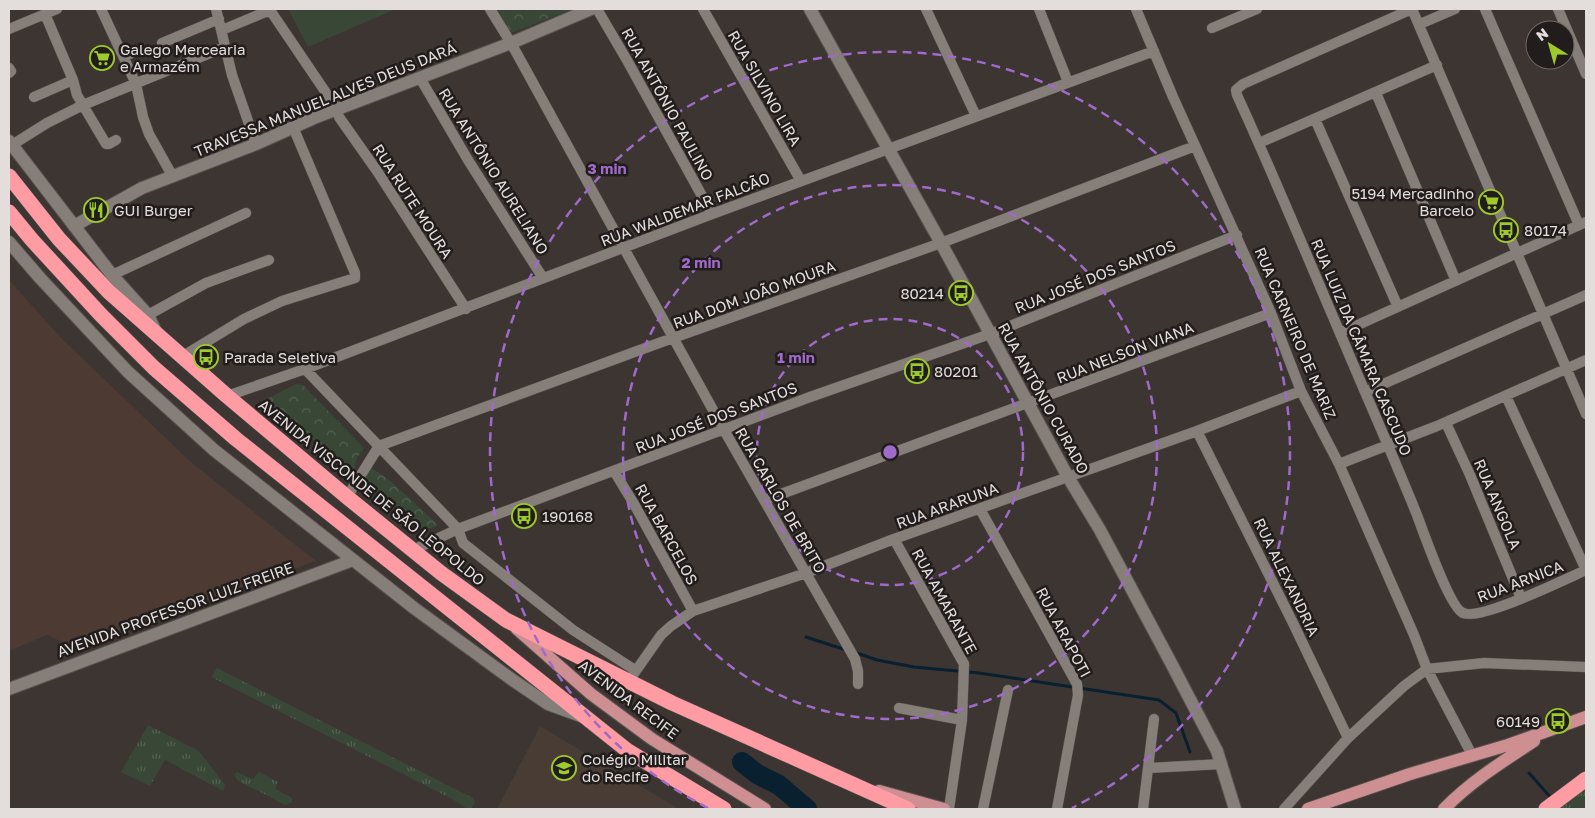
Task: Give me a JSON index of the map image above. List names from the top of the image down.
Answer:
{
  "streets": {
    "highway": ["AVENIDA VISCONDE DE SÃO LEOPOLDO"],
    "main road": ["AVENIDA RECIFE"],
    "street": [
      "RUA SILVINO LIRA",
      "TRAVESSA MANUEL ALVES DEUS DARÁ",
      "RUA ANTÔNIO PAULINO",
      "RUA ANTÔNIO AURELIANO",
      "RUA RUTE MOURA",
      "RUA WALDEMAR FALCÃO",
      "RUA JOSÉ DOS SANTOS",
      "RUA DOM JOÃO MOURA",
      "RUA CARNEIRO DE MARIZ",
      "RUA LUIZ DA CÂMARA CASCUDO",
      "RUA NELSON VIANA",
      "RUA ANTÔNIO CURADO",
      "RUA CARLOS DE BRITO",
      "RUA ANGOLA",
      "RUA ARARUNA",
      "RUA BARCELOS",
      "RUA ALEXANDRIA",
      "RUA ARNICA",
      "RUA AMARANTE",
      "AVENIDA PROFESSOR LUIZ FREIRE",
      "RUA ARAPOTI"
    ]
  },
  "crossings": [
    ["RUA SILVINO LIRA", "RUA WALDEMAR FALCÃO"],
    ["TRAVESSA MANUEL ALVES DEUS DARÁ", "RUA ANTÔNIO AURELIANO"],
    ["TRAVESSA MANUEL ALVES DEUS DARÁ", "RUA RUTE MOURA"],
    ["TRAVESSA MANUEL ALVES DEUS DARÁ", "AVENIDA VISCONDE DE SÃO LEOPOLDO"],
    ["TRAVESSA MANUEL ALVES DEUS DARÁ", "RUA CARLOS DE BRITO"],
    ["RUA ANTÔNIO PAULINO", "RUA WALDEMAR FALCÃO"],
    ["RUA ANTÔNIO AURELIANO", "RUA WALDEMAR FALCÃO"],
    ["RUA RUTE MOURA", "RUA WALDEMAR FALCÃO"],
    ["RUA WALDEMAR FALCÃO", "RUA CARNEIRO DE MARIZ"],
    ["RUA WALDEMAR FALCÃO", "RUA ANTÔNIO CURADO"],
    ["RUA WALDEMAR FALCÃO", "AVENIDA VISCONDE DE SÃO LEOPOLDO"],
    ["RUA WALDEMAR FALCÃO", "RUA CARLOS DE BRITO"],
    ["RUA JOSÉ DOS SANTOS", "RUA CARNEIRO DE MARIZ"],
    ["RUA JOSÉ DOS SANTOS", "RUA ANTÔNIO CURADO"],
    ["RUA JOSÉ DOS SANTOS", "AVENIDA VISCONDE DE SÃO LEOPOLDO"],
    ["RUA JOSÉ DOS SANTOS", "RUA CARLOS DE BRITO"],
    ["RUA JOSÉ DOS SANTOS", "RUA BARCELOS"],
    ["RUA DOM JOÃO MOURA", "RUA CARNEIRO DE MARIZ"],
    ["RUA DOM JOÃO MOURA", "RUA ANTÔNIO CURADO"],
    ["RUA DOM JOÃO MOURA", "RUA CARLOS DE BRITO"],
    ["RUA CARNEIRO DE MARIZ", "RUA NELSON VIANA"],
    ["RUA CARNEIRO DE MARIZ", "RUA ARARUNA"],
    ["RUA LUIZ DA CÂMARA CASCUDO", "RUA ARNICA"],
    ["RUA NELSON VIANA", "RUA ANTÔNIO CURADO"],
    ["RUA NELSON VIANA", "RUA CARLOS DE BRITO"],
    ["RUA ANTÔNIO CURADO", "RUA ARARUNA"],
    ["AVENIDA VISCONDE DE SÃO LEOPOLDO", "RUA ARARUNA"],
    ["AVENIDA VISCONDE DE SÃO LEOPOLDO", "AVENIDA RECIFE"],
    ["RUA CARLOS DE BRITO", "RUA ARARUNA"],
    ["RUA ANGOLA", "RUA ARNICA"],
    ["RUA ARARUNA", "RUA BARCELOS"],
    ["RUA ARARUNA", "RUA ALEXANDRIA"],
    ["RUA ARARUNA", "RUA AMARANTE"],
    ["RUA ARARUNA", "RUA ARAPOTI"]
  ],
  "places": {
    "supermarket": ["Galego Mercearia e Armazém", "5194 Mercadinho Barcelo"],
    "restaurant": ["GUI Burger"],
    "bus stop": [
      "80174",
      "80214",
      "Parada Seletiva",
      "80201",
      "190168",
      "60149"
    ],
    "school or university": ["Colégio Militar do Recife"]
  },
  "north": "top left",
  "rings": ["3 min", "2 min", "1 min"]
}
